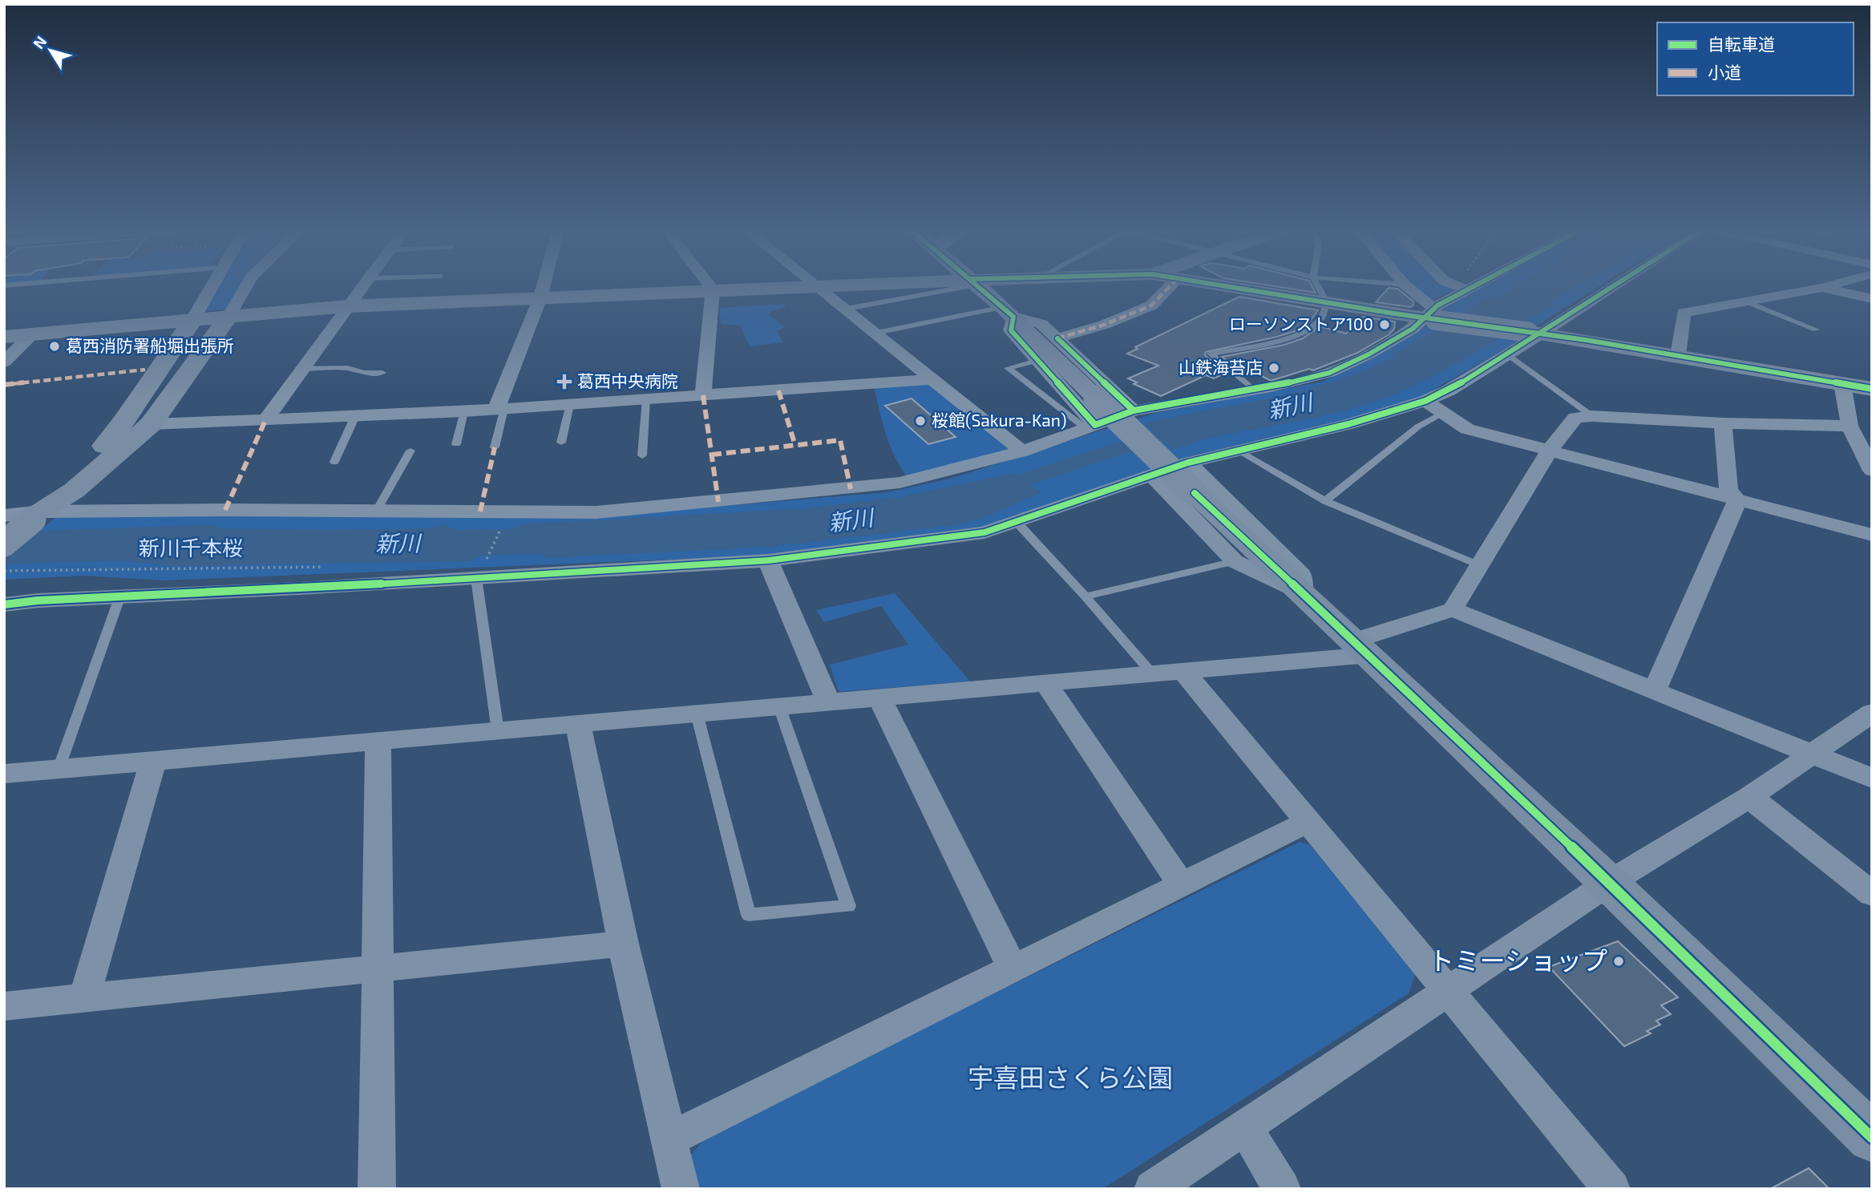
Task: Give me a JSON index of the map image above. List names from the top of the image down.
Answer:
{
  "water": ["新川"],
  "parks": ["新川千本桜", "宇喜田さくら公園"],
  "places": {
    "other": [
      "ローソンストア100",
      "葛西消防署船堀出張所",
      "山鉄海苔店",
      "桜館(Sakura-Kan)",
      "トミーショップ"
    ],
    "health": ["葛西中央病院"]
  },
  "legend": ["自転車道", "小道"],
  "north": "top left"
}
